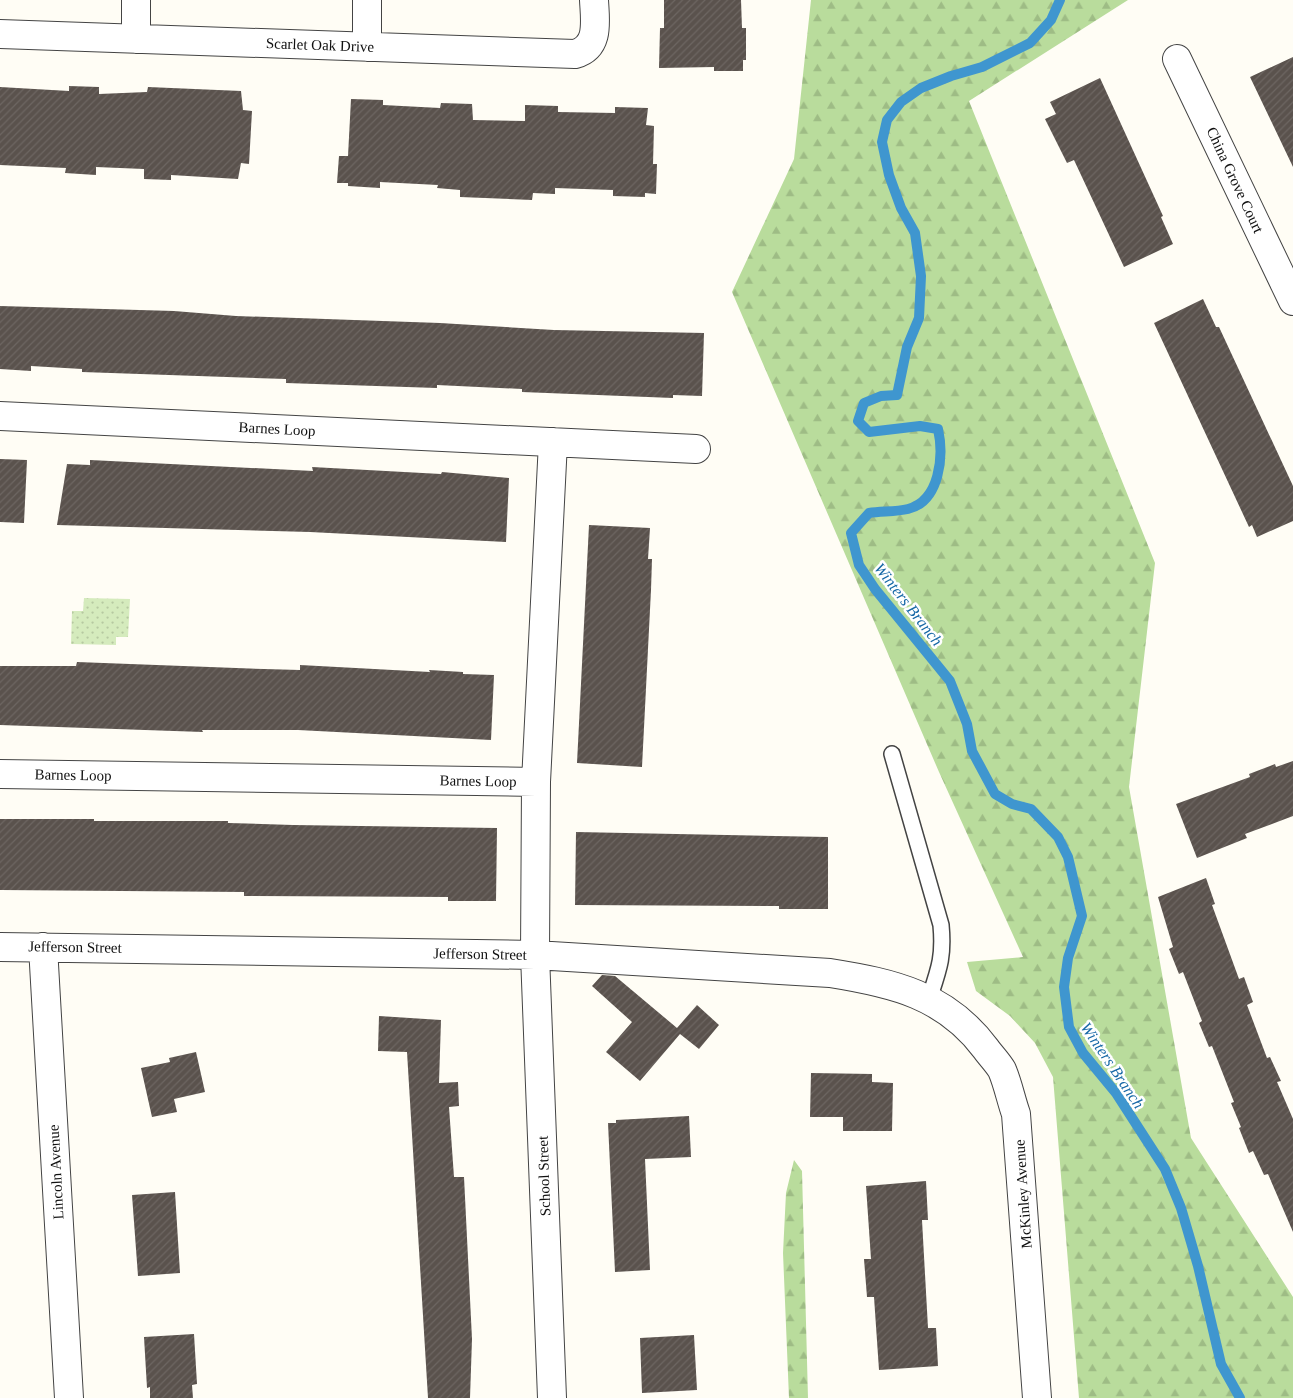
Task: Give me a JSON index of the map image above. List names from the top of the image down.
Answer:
{
  "streets": {
    "street": [
      "Scarlet Oak Drive",
      "China Grove Court",
      "Barnes Loop",
      "Jefferson Street",
      "Lincoln Avenue",
      "School Street",
      "McKinley Avenue"
    ]
  },
  "crossings": [
    ["Barnes Loop", "Jefferson Street"],
    ["Barnes Loop", "School Street"],
    ["Jefferson Street", "Lincoln Avenue"],
    ["Jefferson Street", "School Street"],
    ["Jefferson Street", "McKinley Avenue"]
  ],
  "water": ["Winters Branch"]
}
